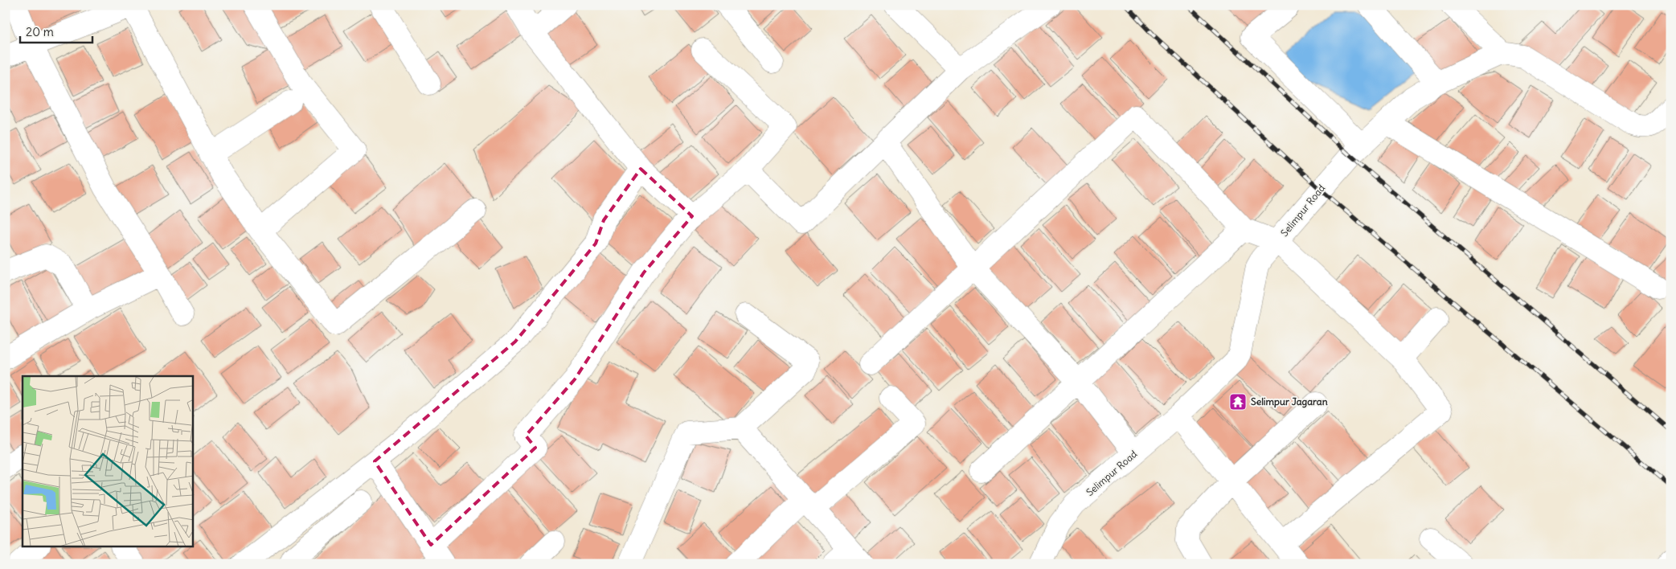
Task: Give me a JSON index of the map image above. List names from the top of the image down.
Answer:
{
  "streets": {
    "street": ["Selimpur Road"]
  },
  "places": {
    "temple": ["Selimpur Jagaran"]
  },
  "scale_bar": "20 m"
}
